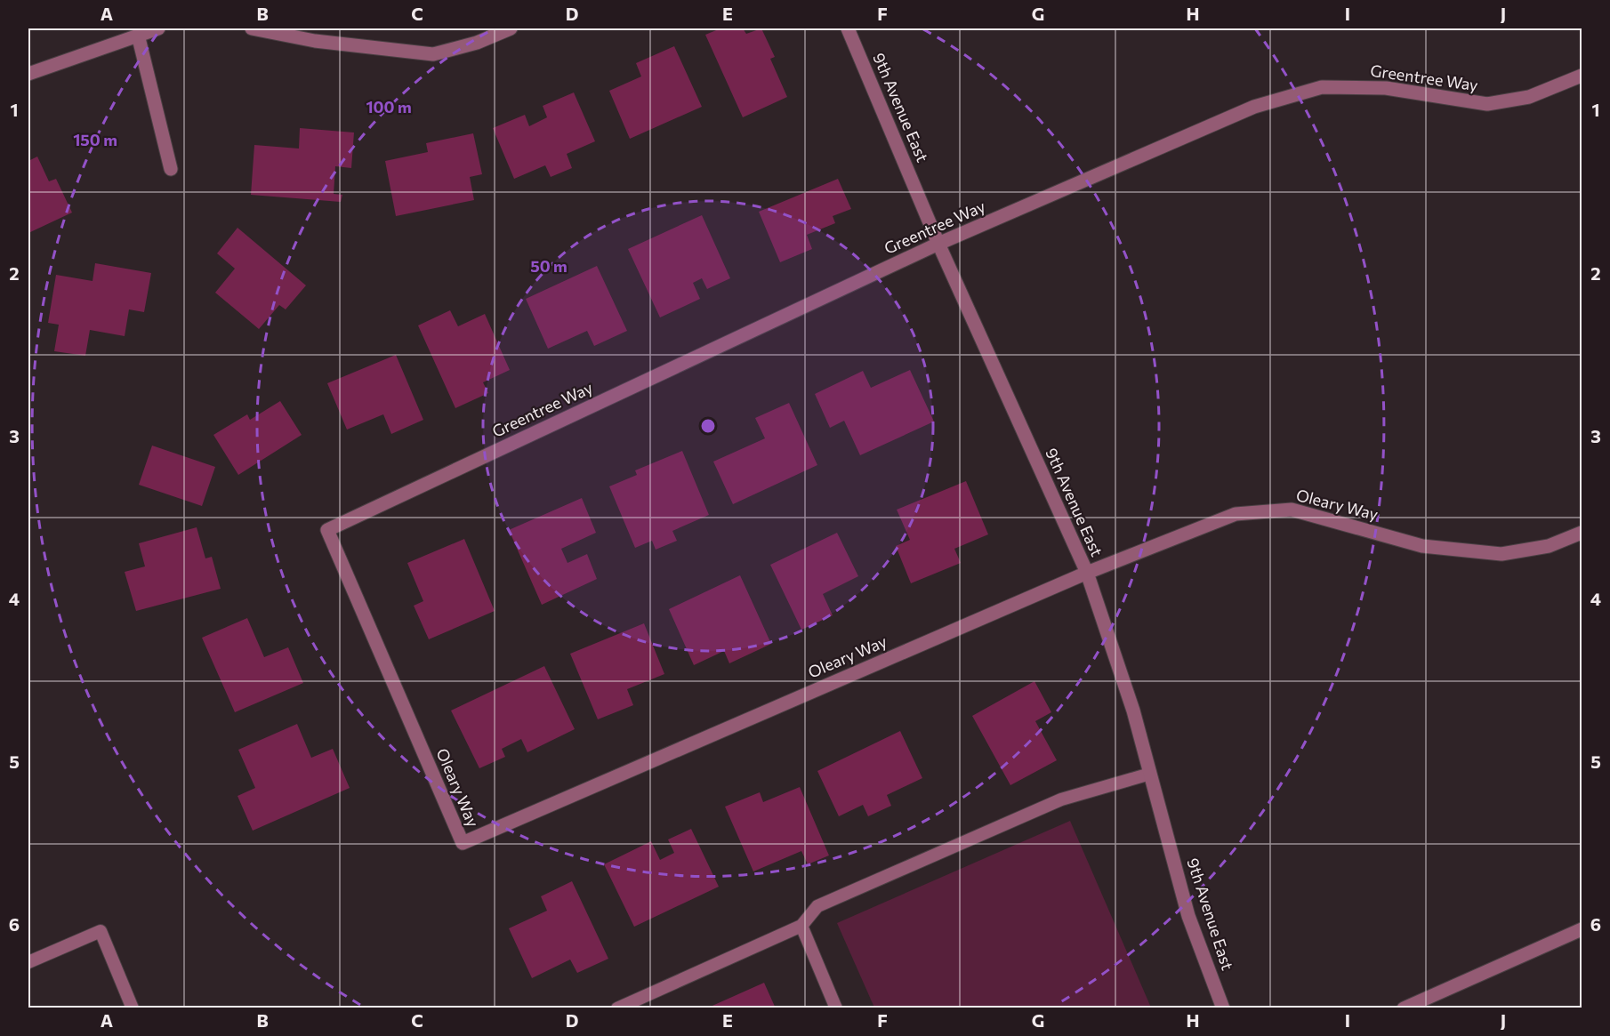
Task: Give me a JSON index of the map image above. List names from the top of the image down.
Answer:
{
  "streets": {
    "street": ["Greentree Way", "9th Avenue East", "Oleary Way"]
  },
  "crossings": [
    ["Greentree Way", "9th Avenue East"],
    ["Greentree Way", "Oleary Way"],
    ["9th Avenue East", "Oleary Way"]
  ],
  "grid": {
    "columns": [
      "A",
      "B",
      "C",
      "D",
      "E",
      "F",
      "G",
      "H",
      "I",
      "J"
    ],
    "rows": [
      "1",
      "2",
      "3",
      "4",
      "5",
      "6"
    ]
  },
  "rings": ["100 m", "150 m", "50 m"]
}
